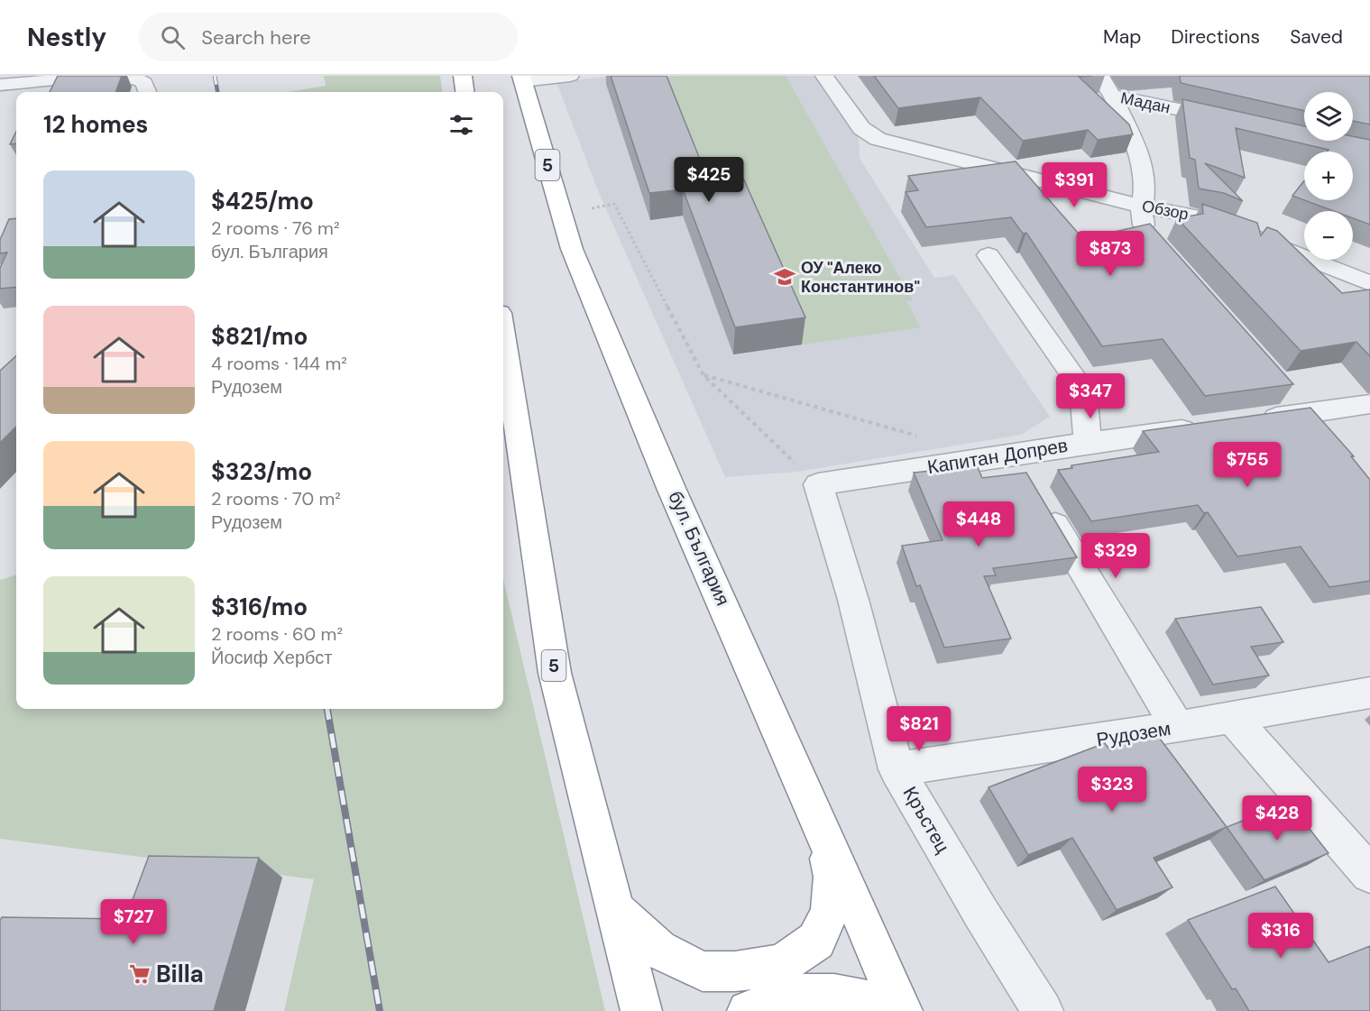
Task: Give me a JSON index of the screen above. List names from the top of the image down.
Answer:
{
  "streets": {
    "highway": ["5", "бул. България"],
    "street": [
      "Мадан",
      "Обзор",
      "Капитан Допрев",
      "Рудозем",
      "Кръстец"
    ]
  },
  "crossings": [
    ["Капитан Допрев", "Кръстец"],
    ["Рудозем", "Кръстец"]
  ],
  "places": {
    "school or university": ["ОУ \"Алеко Константинов\""],
    "supermarket": ["Billa"]
  },
  "page": {
    "header": "Nestly",
    "search": "Search here",
    "nav": ["Map", "Directions", "Saved"],
    "map_buttons": ["+", "−"],
    "heading": "12 homes",
    "price": [
      "$425",
      "$391",
      "$873",
      "$347",
      "$755",
      "$448",
      "$329",
      "$821",
      "$323",
      "$428",
      "$727",
      "$316"
    ],
    "list": [
      {
        "name": "$425/mo",
        "note": "2 rooms · 76 m² · бул. България"
      },
      {
        "name": "$821/mo",
        "note": "4 rooms · 144 m² · Рудозем"
      },
      {
        "name": "$323/mo",
        "note": "2 rooms · 70 m² · Рудозем"
      },
      {
        "name": "$316/mo",
        "note": "2 rooms · 60 m² · Йосиф Хербст"
      }
    ]
  }
}
